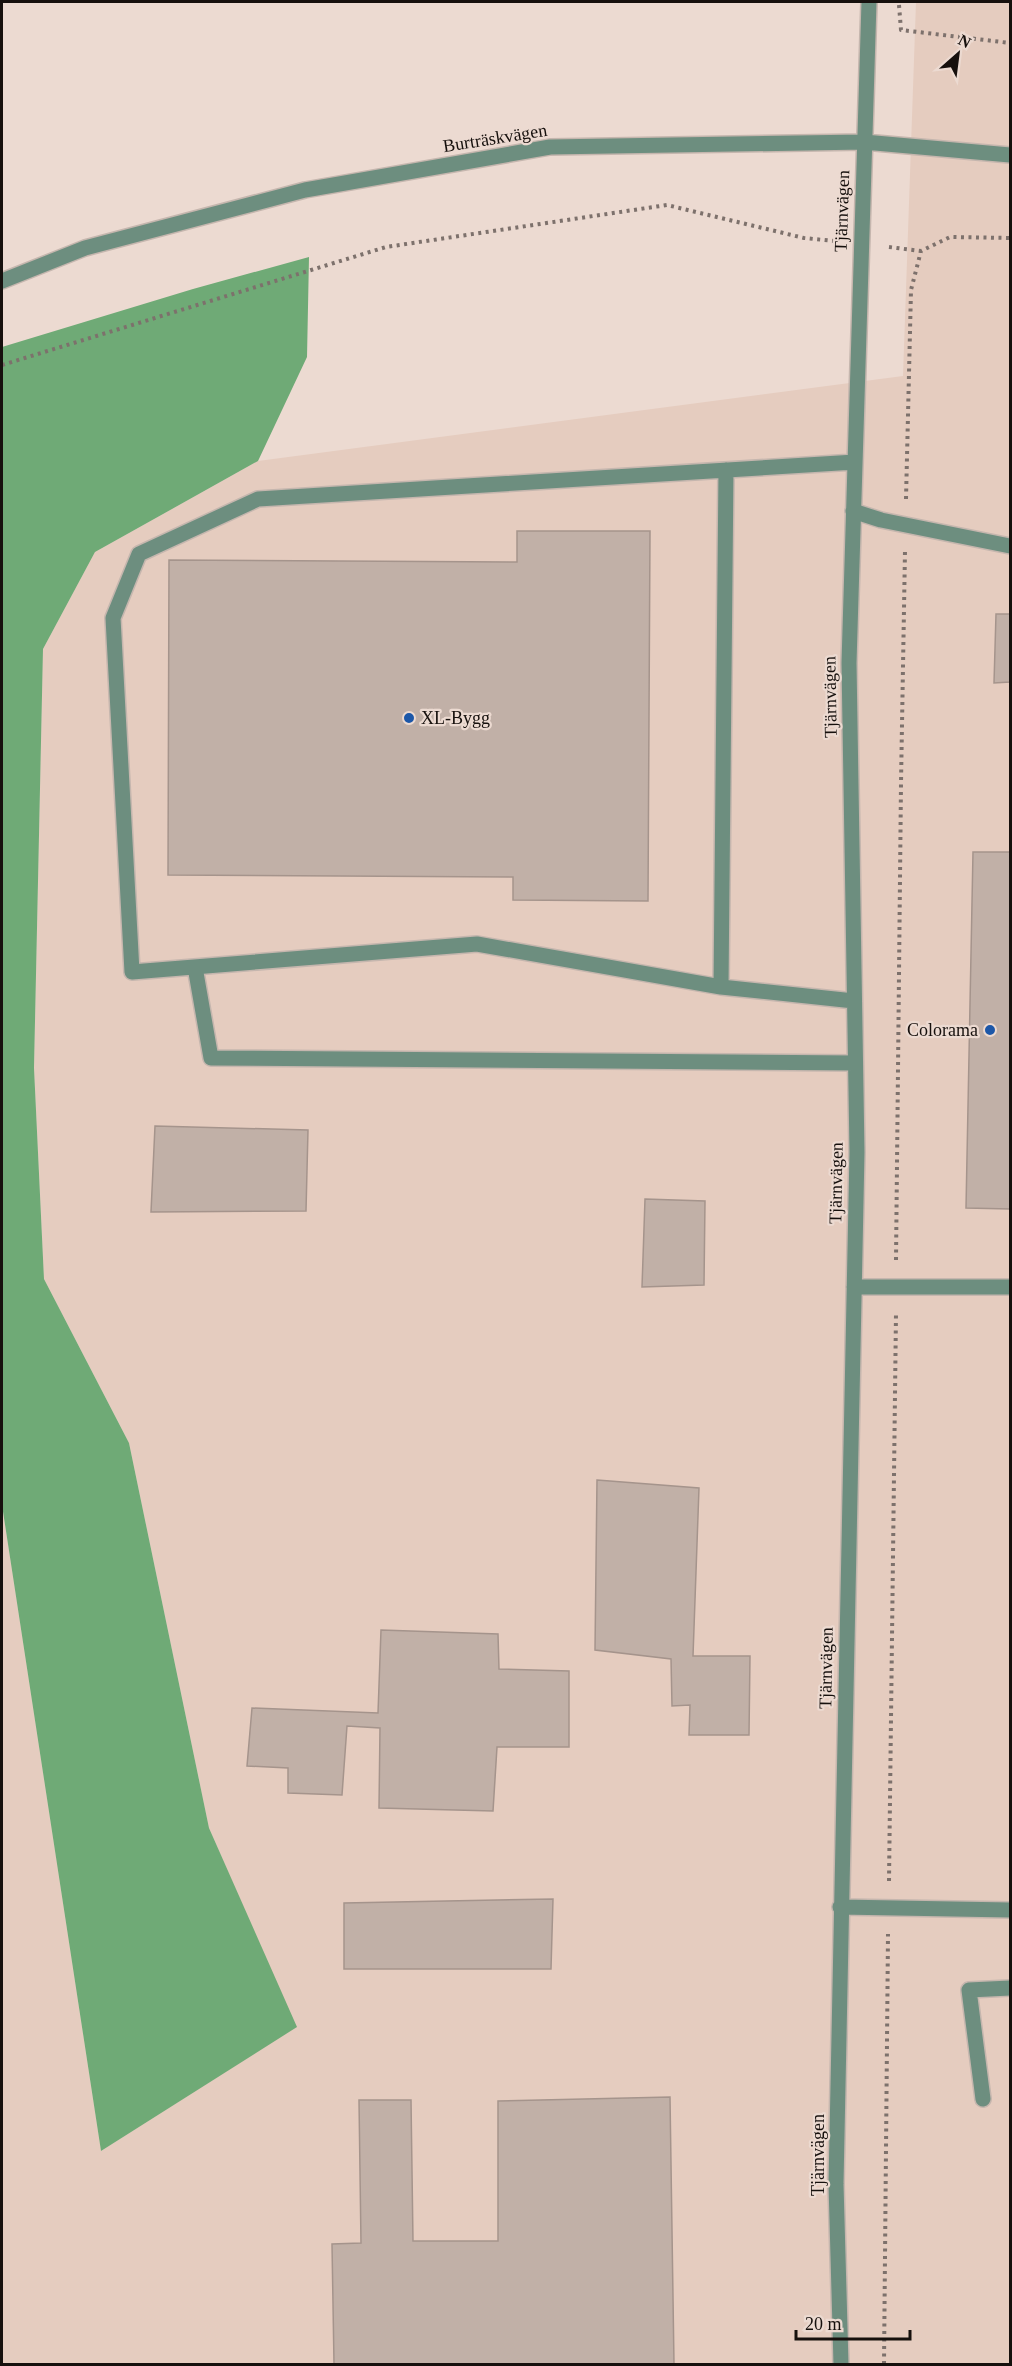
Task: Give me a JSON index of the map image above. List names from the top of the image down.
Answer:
{
  "streets": {
    "street": ["Burträskvägen", "Tjärnvägen"]
  },
  "crossings": [
    ["Burträskvägen", "Tjärnvägen"]
  ],
  "places": ["XL-Bygg", "Colorama"],
  "scale_bar": "20 m",
  "north": "top right"
}
